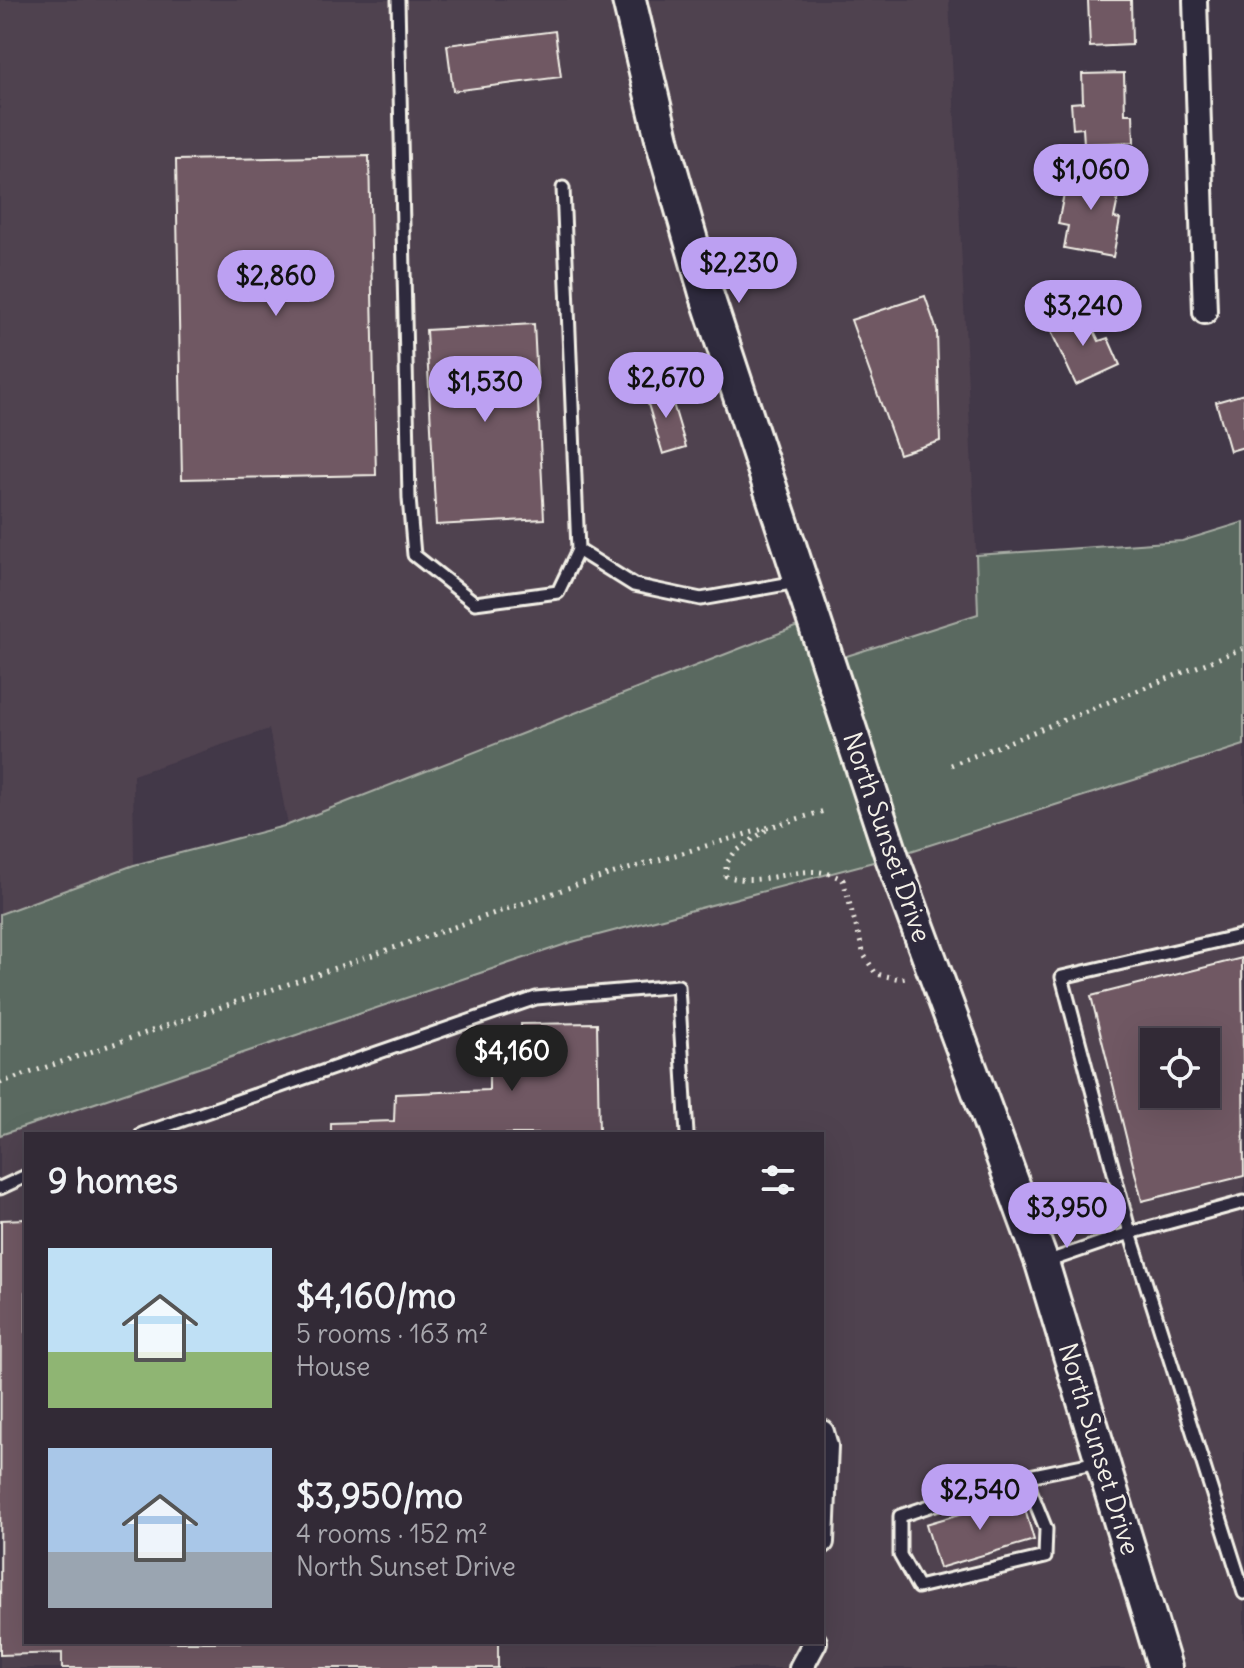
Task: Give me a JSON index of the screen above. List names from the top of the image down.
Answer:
{
  "streets": {
    "main road": ["North Sunset Drive"]
  },
  "page": {
    "price": [
      "$1,060",
      "$2,230",
      "$2,860",
      "$3,240",
      "$2,670",
      "$1,530",
      "$4,160",
      "$3,950",
      "$2,540"
    ],
    "heading": "9 homes",
    "list": [
      {
        "name": "$4,160/mo",
        "note": "5 rooms · 163 m² · House"
      },
      {
        "name": "$3,950/mo",
        "note": "4 rooms · 152 m² · North Sunset Drive"
      }
    ]
  }
}
